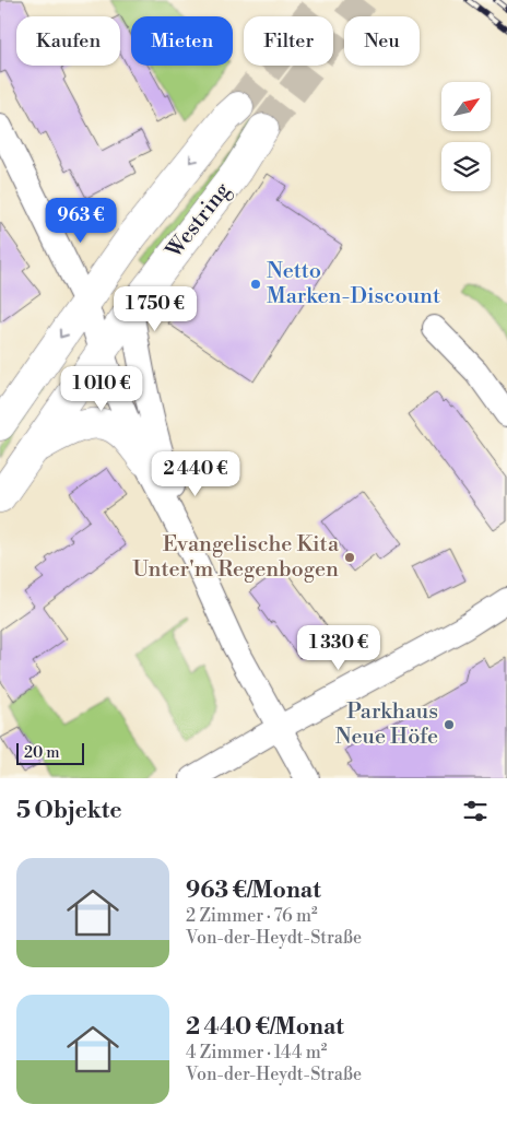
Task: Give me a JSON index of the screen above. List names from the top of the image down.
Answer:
{
  "streets": {
    "main road": ["Westring"]
  },
  "places": ["Netto Marken-Discount", "Evangelische Kita Unter'm Regenbogen", "Parkhaus Neue Höfe"],
  "scale_bar": "20 m",
  "north": "top right",
  "page": {
    "chip": [
      "Kaufen",
      "Mieten",
      "Filter",
      "Neu"
    ],
    "price": [
      "963 €",
      "1 750 €",
      "1 010 €",
      "2 440 €",
      "1 330 €"
    ],
    "scale": "20 m",
    "heading": "5 Objekte",
    "list": [
      {
        "name": "963 €/Monat",
        "note": "2 Zimmer · 76 m² · Von-der-Heydt-Straße"
      },
      {
        "name": "2 440 €/Monat",
        "note": "4 Zimmer · 144 m² · Von-der-Heydt-Straße"
      }
    ]
  }
}
